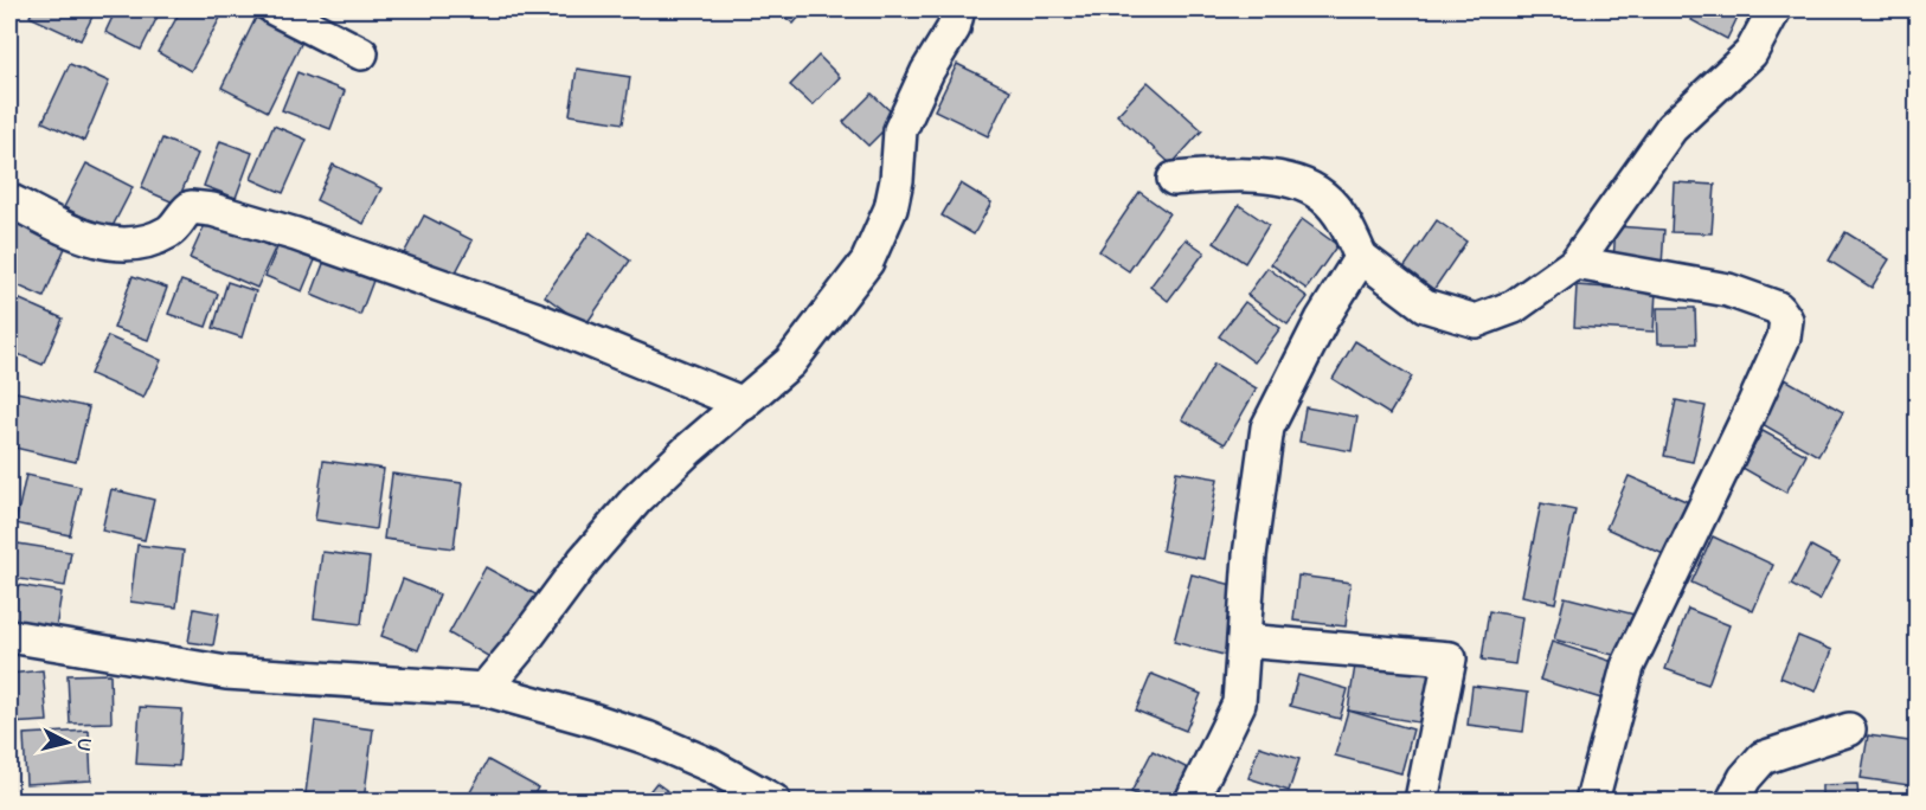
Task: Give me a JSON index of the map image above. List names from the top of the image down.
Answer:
{
  "north": "right"
}
